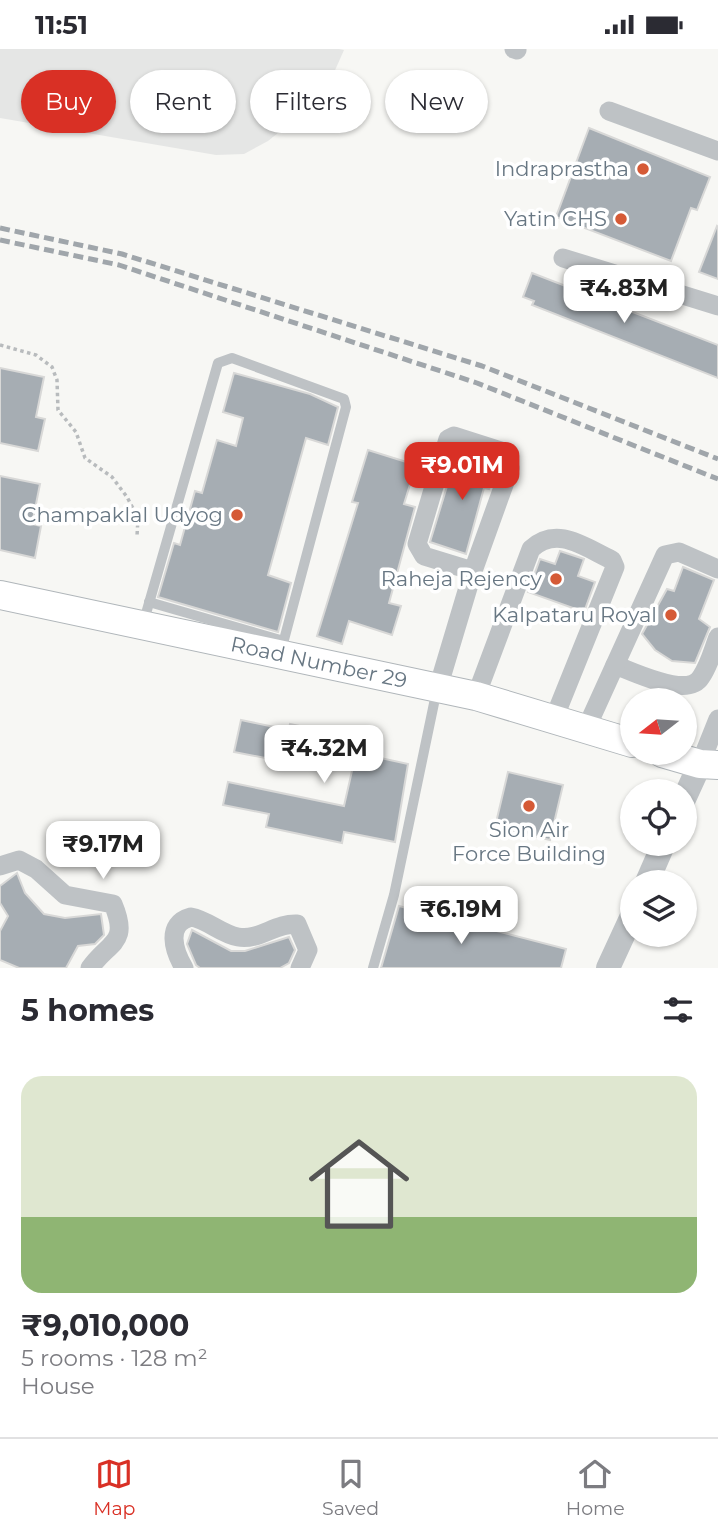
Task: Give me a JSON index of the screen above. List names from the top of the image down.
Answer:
{
  "streets": {
    "main road": ["Road Number 29"]
  },
  "places": [
    "Indraprastha",
    "Yatin CHS",
    "Champaklal Udyog",
    "Raheja Rejency",
    "Kalpataru Royal",
    "Sion Air Force Building"
  ],
  "north": "left",
  "page": {
    "status": "11:51",
    "chip": [
      "Buy",
      "Rent",
      "Filters",
      "New"
    ],
    "price": [
      "₹4.83M",
      "₹9.01M",
      "₹4.32M",
      "₹9.17M",
      "₹6.19M"
    ],
    "heading": "5 homes",
    "list": [
      {
        "name": "₹9,010,000",
        "note": "5 rooms · 128 m² · House"
      }
    ],
    "tabs": ["Map", "Saved", "Home"]
  }
}
